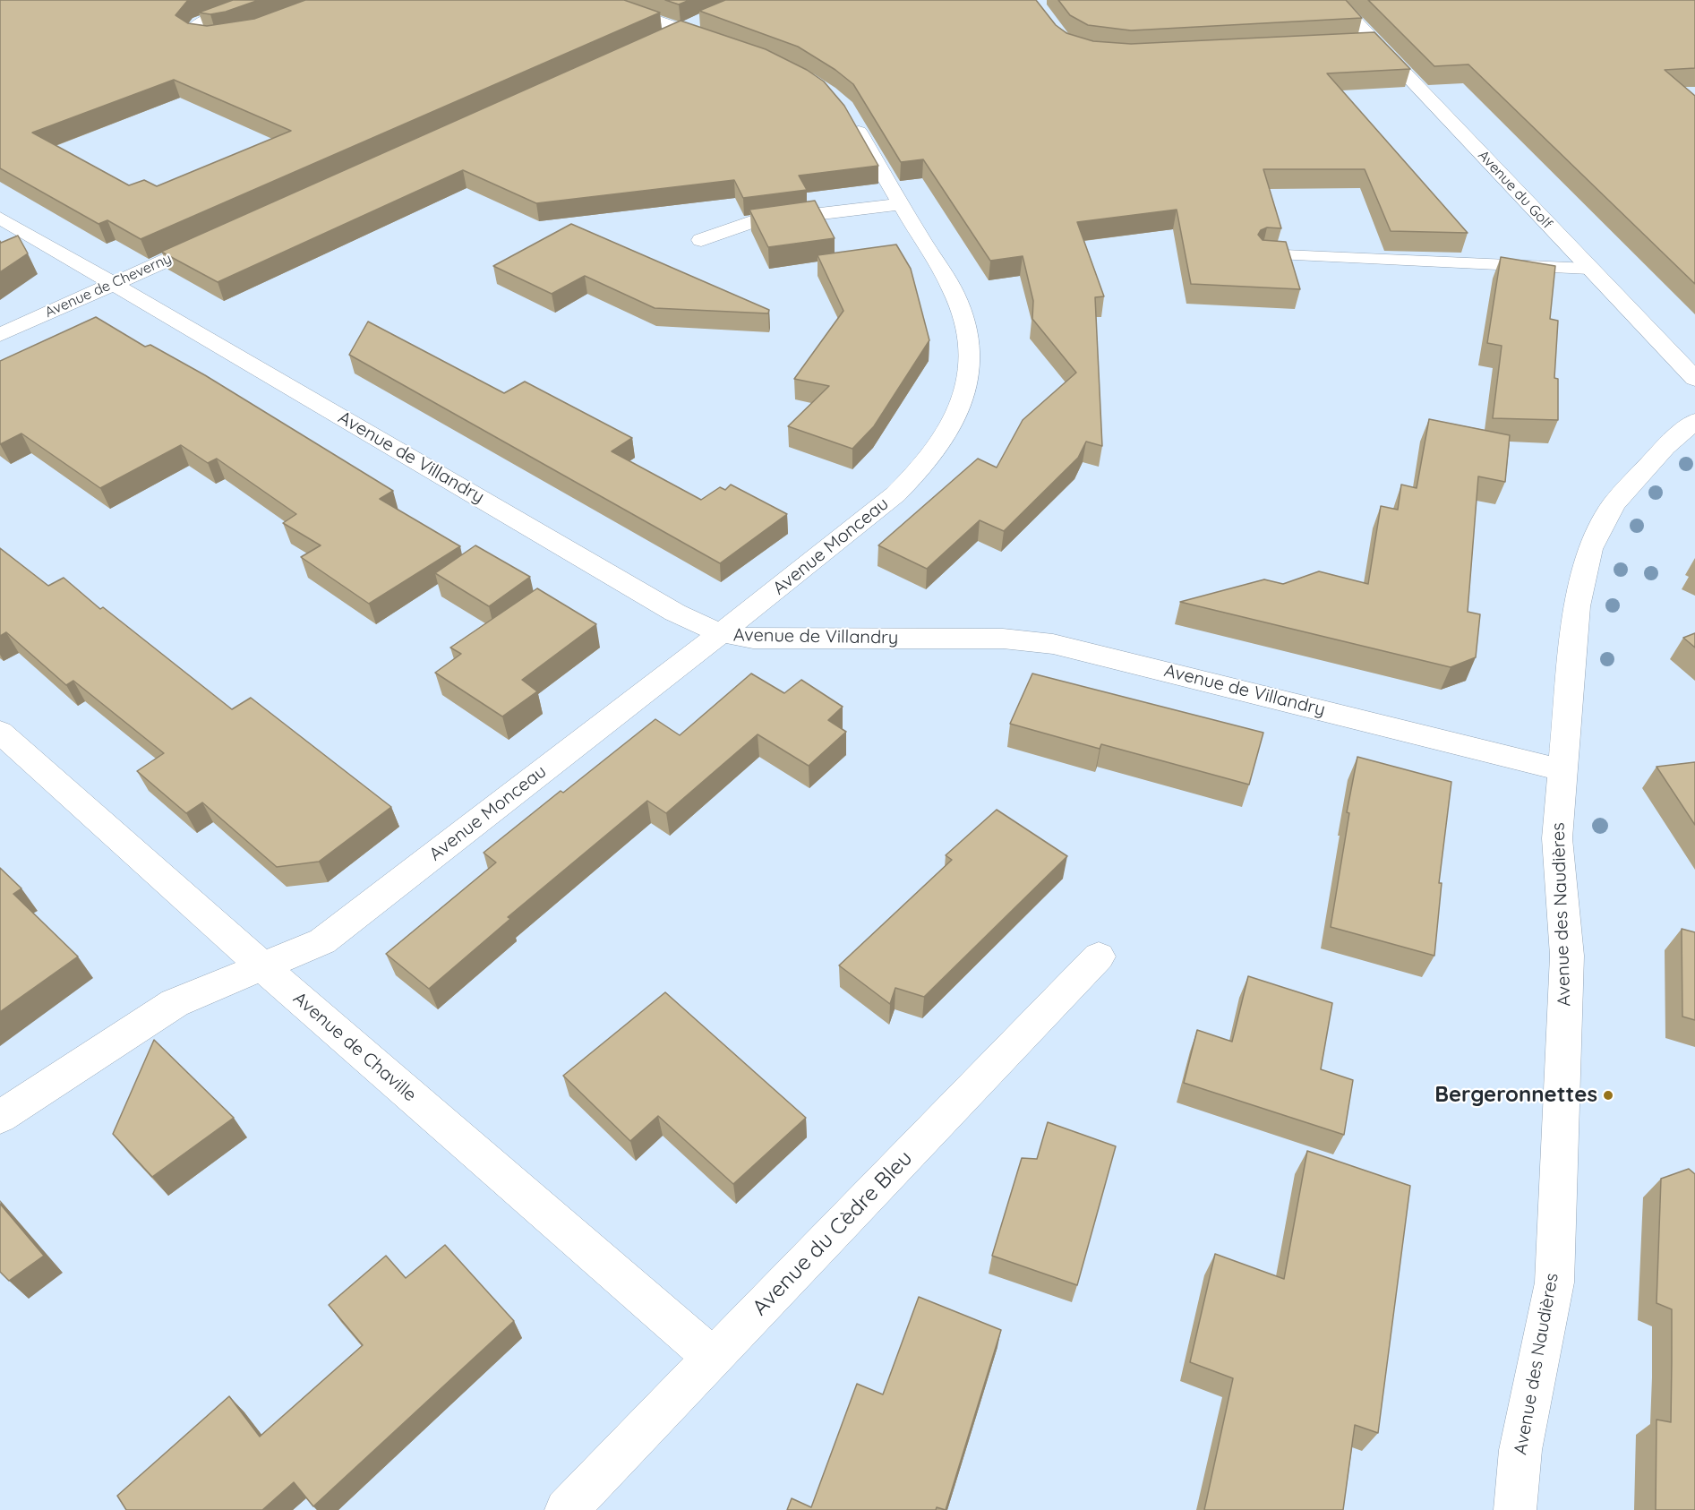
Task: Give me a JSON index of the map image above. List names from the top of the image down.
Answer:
{
  "streets": {
    "street": [
      "Avenue du Golf",
      "Avenue de Cheverny",
      "Avenue de Villandry",
      "Avenue Monceau",
      "Avenue des Naudières",
      "Avenue de Chaville",
      "Avenue du Cèdre Bleu"
    ]
  },
  "crossings": [
    ["Avenue de Cheverny", "Avenue de Villandry"],
    ["Avenue de Villandry", "Avenue Monceau"],
    ["Avenue de Villandry", "Avenue des Naudières"],
    ["Avenue Monceau", "Avenue de Chaville"],
    ["Avenue de Chaville", "Avenue du Cèdre Bleu"]
  ],
  "places": ["Bergeronnettes"]
}
